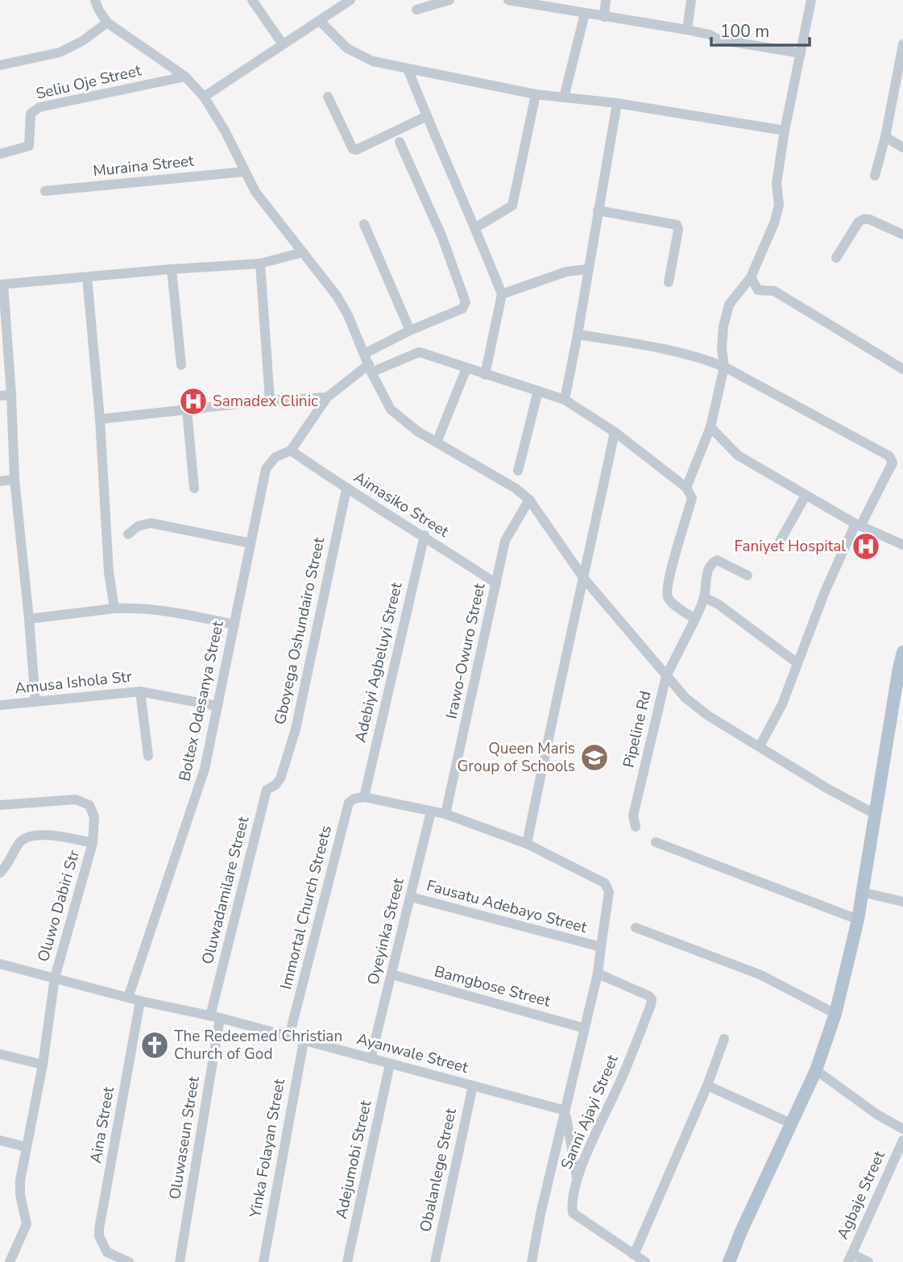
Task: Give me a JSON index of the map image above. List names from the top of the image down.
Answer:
{
  "streets": {
    "street": [
      "Seliu Oje Street",
      "Muraina Street",
      "Aimasiko Street",
      "Gboyega Oshundairo Street",
      "Irawo-Owuro Street",
      "Adebiyi Agbeluyi Street",
      "Amusa Ishola Str",
      "Boltex Odesanya Street",
      "Pipeline Rd",
      "Oluwadamilare Street",
      "Oluwo Dabiri Str",
      "Fausatu Adebayo Street",
      "Immortal Church Streets",
      "Oyeyinka Street",
      "Bamgbose Street",
      "Ayanwale Street",
      "Sanni Ajayi Street",
      "Aina Street",
      "Oluwaseun Street",
      "Yinka Folayan Street",
      "Adejumobi Street",
      "Obalanlege Street",
      "Agbaje Street"
    ]
  },
  "crossings": [
    ["Aimasiko Street", "Gboyega Oshundairo Street"],
    ["Aimasiko Street", "Irawo-Owuro Street"],
    ["Aimasiko Street", "Adebiyi Agbeluyi Street"],
    ["Aimasiko Street", "Boltex Odesanya Street"],
    ["Gboyega Oshundairo Street", "Oluwadamilare Street"],
    ["Adebiyi Agbeluyi Street", "Immortal Church Streets"],
    ["Amusa Ishola Str", "Boltex Odesanya Street"],
    ["Boltex Odesanya Street", "Ayanwale Street"],
    ["Oluwadamilare Street", "Ayanwale Street"],
    ["Oluwadamilare Street", "Oluwaseun Street"],
    ["Oluwo Dabiri Str", "Ayanwale Street"],
    ["Fausatu Adebayo Street", "Oyeyinka Street"],
    ["Fausatu Adebayo Street", "Bamgbose Street"],
    ["Fausatu Adebayo Street", "Ayanwale Street"],
    ["Fausatu Adebayo Street", "Sanni Ajayi Street"],
    ["Immortal Church Streets", "Ayanwale Street"],
    ["Oyeyinka Street", "Bamgbose Street"],
    ["Oyeyinka Street", "Ayanwale Street"],
    ["Ayanwale Street", "Aina Street"],
    ["Ayanwale Street", "Oluwaseun Street"],
    ["Ayanwale Street", "Yinka Folayan Street"],
    ["Ayanwale Street", "Adejumobi Street"],
    ["Ayanwale Street", "Obalanlege Street"]
  ],
  "places": {
    "hospital": ["Samadex Clinic", "Faniyet Hospital"],
    "school or university": ["Queen Maris Group of Schools"],
    "church": ["The Redeemed Christian Church of God"]
  },
  "scale_bar": "100 m"
}
